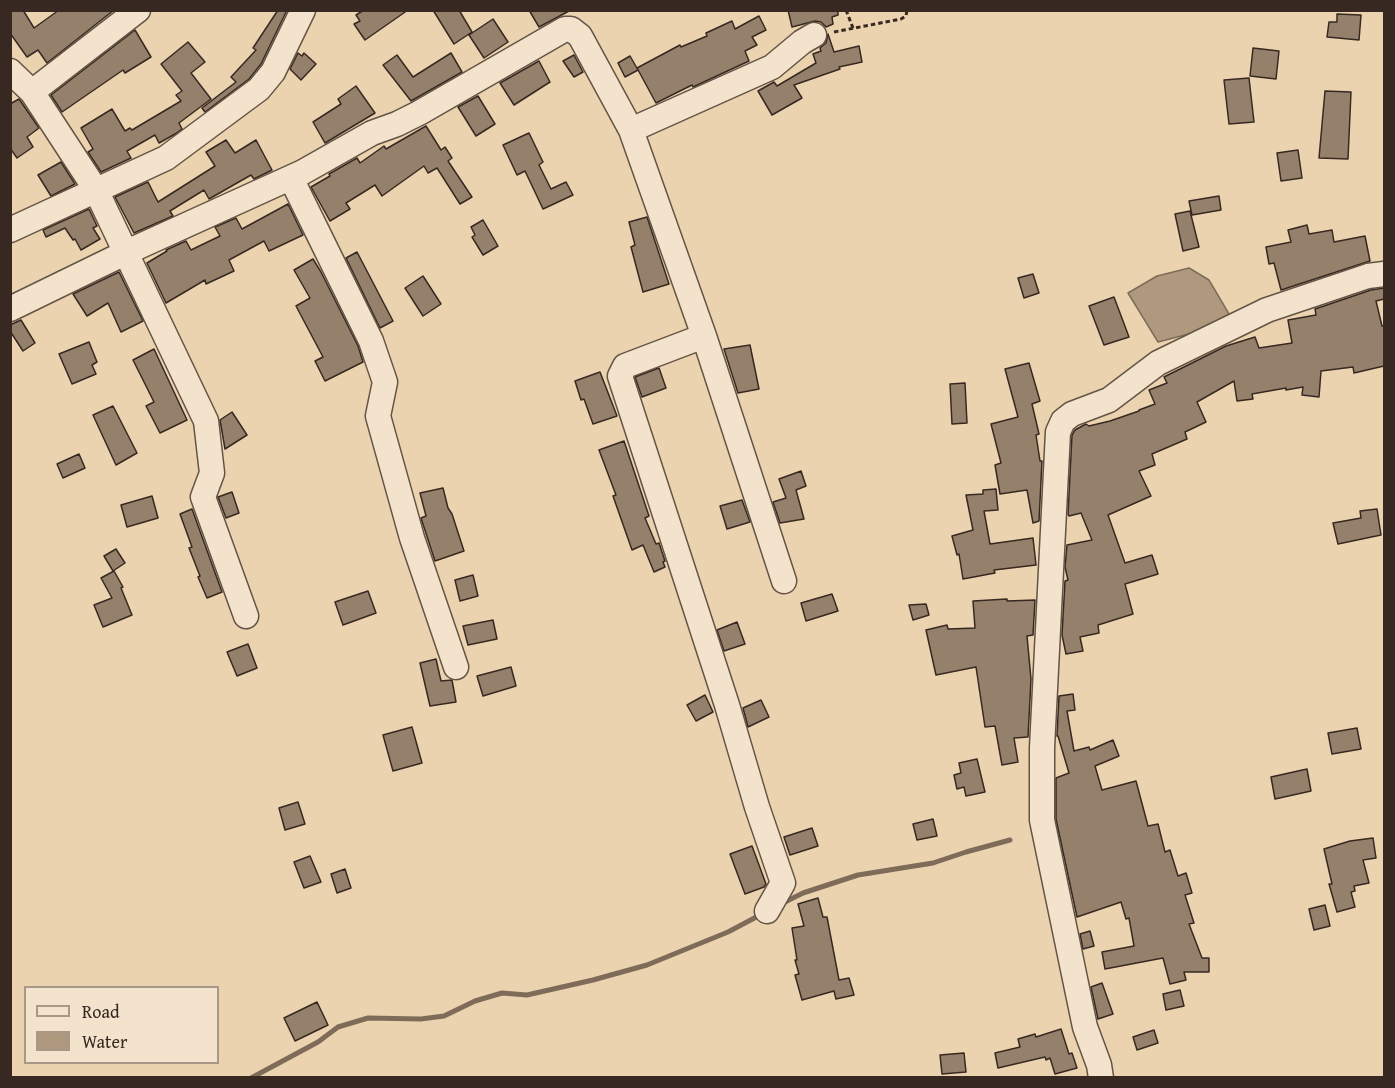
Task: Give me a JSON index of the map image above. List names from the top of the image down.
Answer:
{
  "legend": ["Road", "Water"]
}
